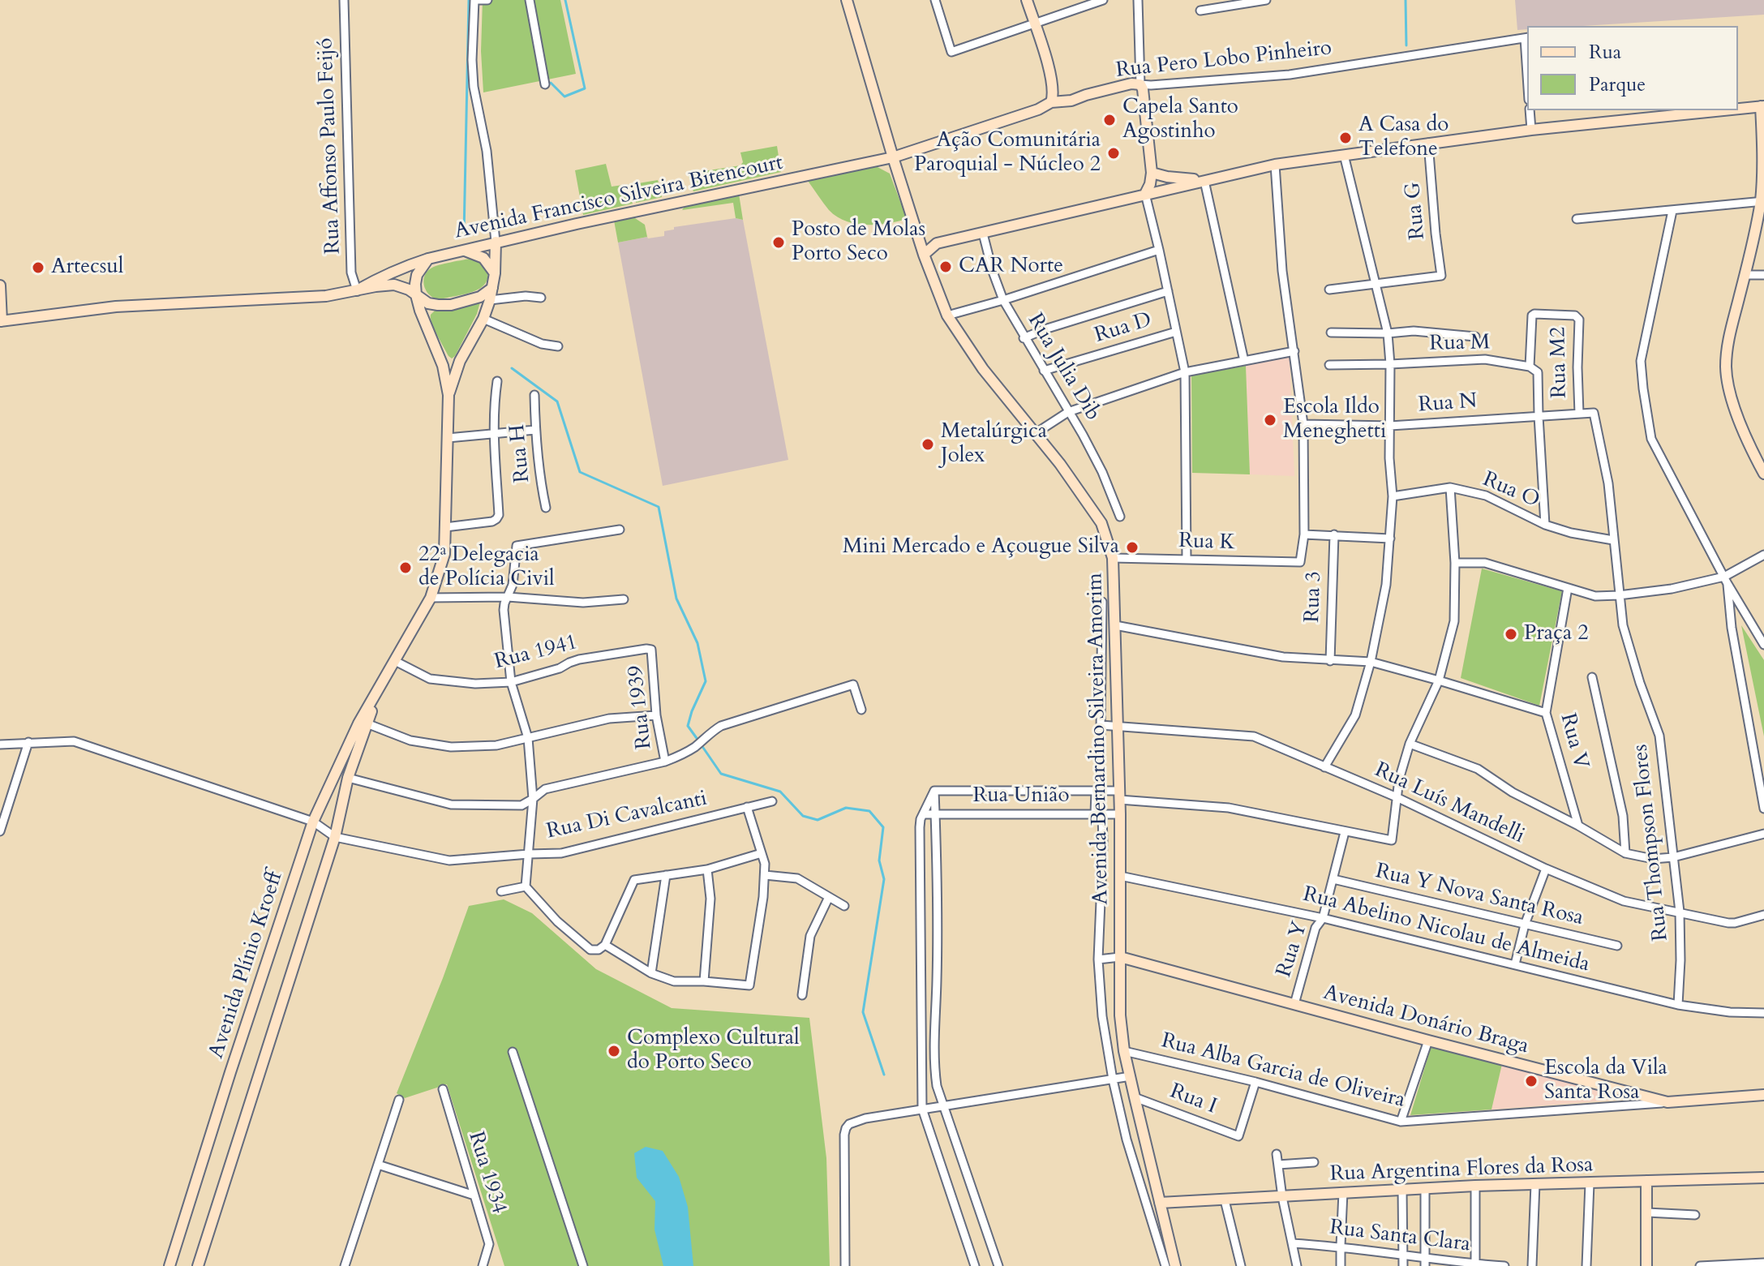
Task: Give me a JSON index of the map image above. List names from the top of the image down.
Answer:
{
  "streets": {
    "main road": [
      "Rua Pero Lobo Pinheiro",
      "Avenida Francisco Silveira Bitencourt",
      "Avenida Bernardino Silveira Amorim",
      "Avenida Plínio Kroeff",
      "Avenida Donário Braga",
      "Rua Argentina Flores da Rosa"
    ],
    "street": [
      "Rua Affonso Paulo Feijó",
      "Rua G",
      "Rua D",
      "Rua M",
      "Rua M2",
      "Rua Julia Dib",
      "Rua N",
      "Rua H",
      "Rua O",
      "Rua K",
      "Rua 3",
      "Rua 1941",
      "Rua 1939",
      "Rua V",
      "Rua União",
      "Rua Luís Mandelli",
      "Rua Di Cavalcanti",
      "Rua Thompson Flores",
      "Rua Y Nova Santa Rosa",
      "Rua Abelino Nicolau de Almeida",
      "Rua Y",
      "Rua Alba Garcia de Oliveira",
      "Rua I",
      "Rua 1934",
      "Rua Santa Clara"
    ]
  },
  "crossings": [
    ["Rua Pero Lobo Pinheiro", "Avenida Francisco Silveira Bitencourt"],
    ["Rua Pero Lobo Pinheiro", "Avenida Bernardino Silveira Amorim"],
    ["Rua Affonso Paulo Feijó", "Avenida Francisco Silveira Bitencourt"],
    ["Avenida Francisco Silveira Bitencourt", "Avenida Bernardino Silveira Amorim"],
    ["Avenida Francisco Silveira Bitencourt", "Avenida Plínio Kroeff"],
    ["Rua D", "Rua Julia Dib"],
    ["Rua M", "Rua M2"],
    ["Rua M2", "Rua N"],
    ["Rua N", "Rua Thompson Flores"],
    ["Rua O", "Rua Thompson Flores"],
    ["Rua K", "Avenida Bernardino Silveira Amorim"],
    ["Rua 1941", "Rua 1939"],
    ["Rua 1941", "Avenida Plínio Kroeff"],
    ["Avenida Bernardino Silveira Amorim", "Rua União"],
    ["Avenida Bernardino Silveira Amorim", "Rua Luís Mandelli"],
    ["Avenida Bernardino Silveira Amorim", "Rua Abelino Nicolau de Almeida"],
    ["Avenida Bernardino Silveira Amorim", "Avenida Donário Braga"],
    ["Avenida Bernardino Silveira Amorim", "Rua Alba Garcia de Oliveira"],
    ["Avenida Bernardino Silveira Amorim", "Rua I"],
    ["Avenida Bernardino Silveira Amorim", "Rua Argentina Flores da Rosa"],
    ["Rua União", "Rua Luís Mandelli"],
    ["Rua União", "Rua Y"],
    ["Rua Luís Mandelli", "Rua Thompson Flores"],
    ["Rua Di Cavalcanti", "Avenida Plínio Kroeff"],
    ["Rua Thompson Flores", "Rua Abelino Nicolau de Almeida"],
    ["Rua Y Nova Santa Rosa", "Rua Y"],
    ["Rua Abelino Nicolau de Almeida", "Rua Y"],
    ["Rua Y", "Avenida Donário Braga"],
    ["Avenida Donário Braga", "Rua Alba Garcia de Oliveira"],
    ["Rua Alba Garcia de Oliveira", "Rua I"]
  ],
  "places": [
    "Capela Santo Agostinho",
    "A Casa do Telefone",
    "Ação Comunitária Paroquial - Núcleo 2",
    "Posto de Molas Porto Seco",
    "CAR Norte",
    "Artecsul",
    "Escola Ildo Meneghetti",
    "Metalúrgica Jolex",
    "Mini Mercado e Açougue Silva",
    "22ª Delegacia de Polícia Civil",
    "Praça 2",
    "Complexo Cultural do Porto Seco",
    "Escola da Vila Santa Rosa"
  ],
  "legend": ["Rua", "Parque"]
}
